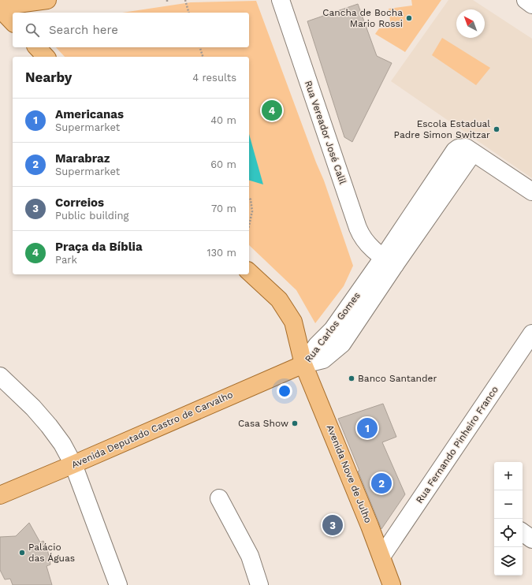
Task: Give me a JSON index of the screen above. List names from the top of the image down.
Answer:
{
  "streets": {
    "main road": ["Avenida Deputado Castro de Carvalho", "Avenida Nove de Julho"],
    "street": ["Rua Vereador José Calil", "Rua Carlos Gomes", "Rua Fernando Pinheiro Franco"]
  },
  "crossings": [
    ["Rua Vereador José Calil", "Rua Carlos Gomes"],
    ["Rua Carlos Gomes", "Avenida Deputado Castro de Carvalho"],
    ["Rua Carlos Gomes", "Avenida Nove de Julho"],
    ["Avenida Deputado Castro de Carvalho", "Avenida Nove de Julho"],
    ["Rua Fernando Pinheiro Franco", "Avenida Nove de Julho"]
  ],
  "places": [
    "Cancha de Bocha Mario Rossi",
    "Escola Estadual Padre Simon Switzar",
    "Banco Santander",
    "Casa Show",
    "Palácio das Águas"
  ],
  "north": "top left",
  "page": {
    "search": "Search here",
    "heading": ["Nearby", "4 results"],
    "list": [
      {
        "mark": "1",
        "name": "Americanas",
        "note": "Supermarket",
        "value": "40 m"
      },
      {
        "mark": "2",
        "name": "Marabraz",
        "note": "Supermarket",
        "value": "60 m"
      },
      {
        "mark": "3",
        "name": "Correios",
        "note": "Public building",
        "value": "70 m"
      },
      {
        "mark": "4",
        "name": "Praça da Bíblia",
        "note": "Park",
        "value": "130 m"
      }
    ],
    "pins": [
      "4",
      "1",
      "2",
      "3"
    ],
    "map_buttons": ["+", "−"]
  }
}
